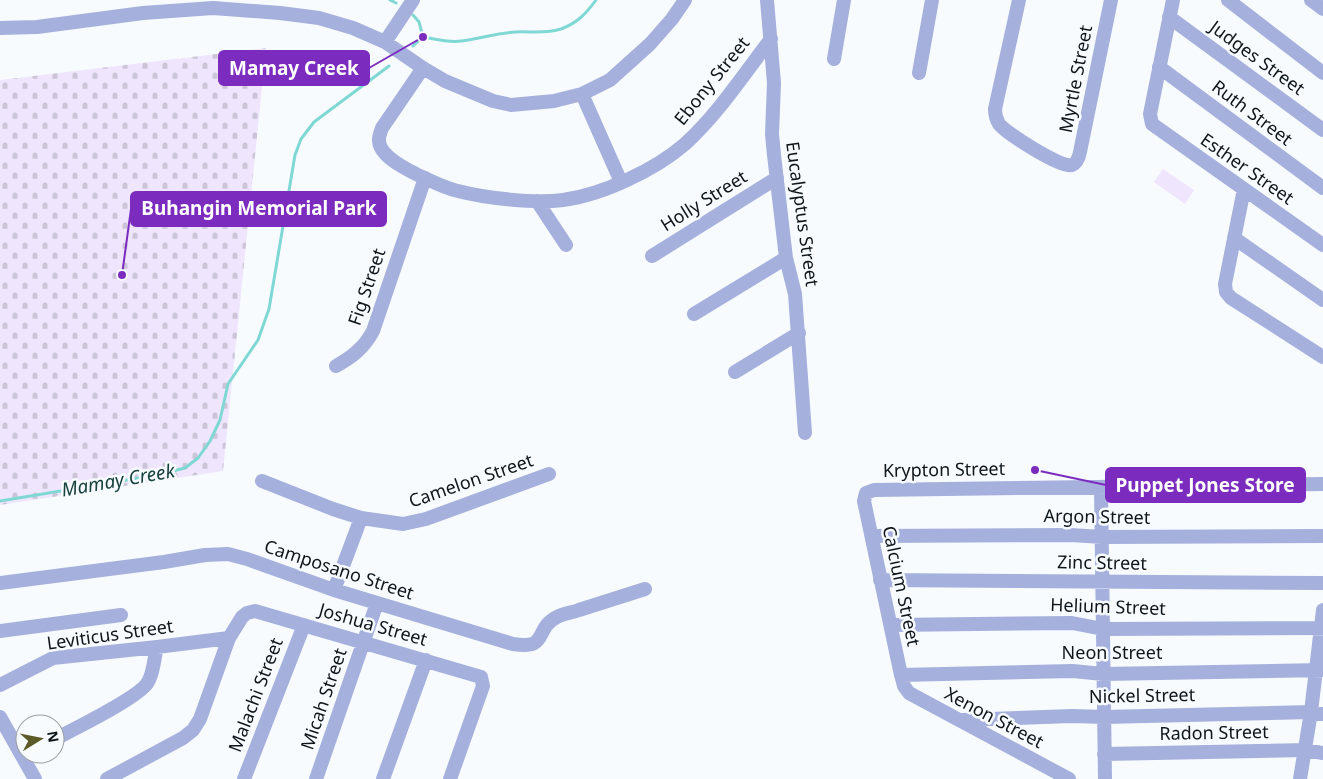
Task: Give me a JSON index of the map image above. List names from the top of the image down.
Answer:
{
  "streets": {
    "street": [
      "Judges Street",
      "Myrtle Street",
      "Ebony Street",
      "Ruth Street",
      "Esther Street",
      "Holly Street",
      "Eucalyptus Street",
      "Fig Street",
      "Krypton Street",
      "Camelon Street",
      "Argon Street",
      "Zinc Street",
      "Camposano Street",
      "Calcium Street",
      "Helium Street",
      "Joshua Street",
      "Leviticus Street",
      "Neon Street",
      "Malachi Street",
      "Nickel Street",
      "Micah Street",
      "Xenon Street",
      "Radon Street"
    ]
  },
  "crossings": [
    ["Ebony Street", "Eucalyptus Street"],
    ["Ebony Street", "Fig Street"],
    ["Ruth Street", "Esther Street"],
    ["Holly Street", "Eucalyptus Street"],
    ["Krypton Street", "Calcium Street"],
    ["Argon Street", "Calcium Street"],
    ["Zinc Street", "Calcium Street"],
    ["Camposano Street", "Micah Street"],
    ["Calcium Street", "Helium Street"],
    ["Calcium Street", "Neon Street"],
    ["Calcium Street", "Xenon Street"],
    ["Joshua Street", "Leviticus Street"],
    ["Joshua Street", "Malachi Street"],
    ["Joshua Street", "Micah Street"],
    ["Neon Street", "Xenon Street"],
    ["Nickel Street", "Xenon Street"]
  ],
  "water": ["Mamay Creek"],
  "places": ["Mamay Creek", "Buhangin Memorial Park", "Puppet Jones Store"],
  "north": "right"
}
